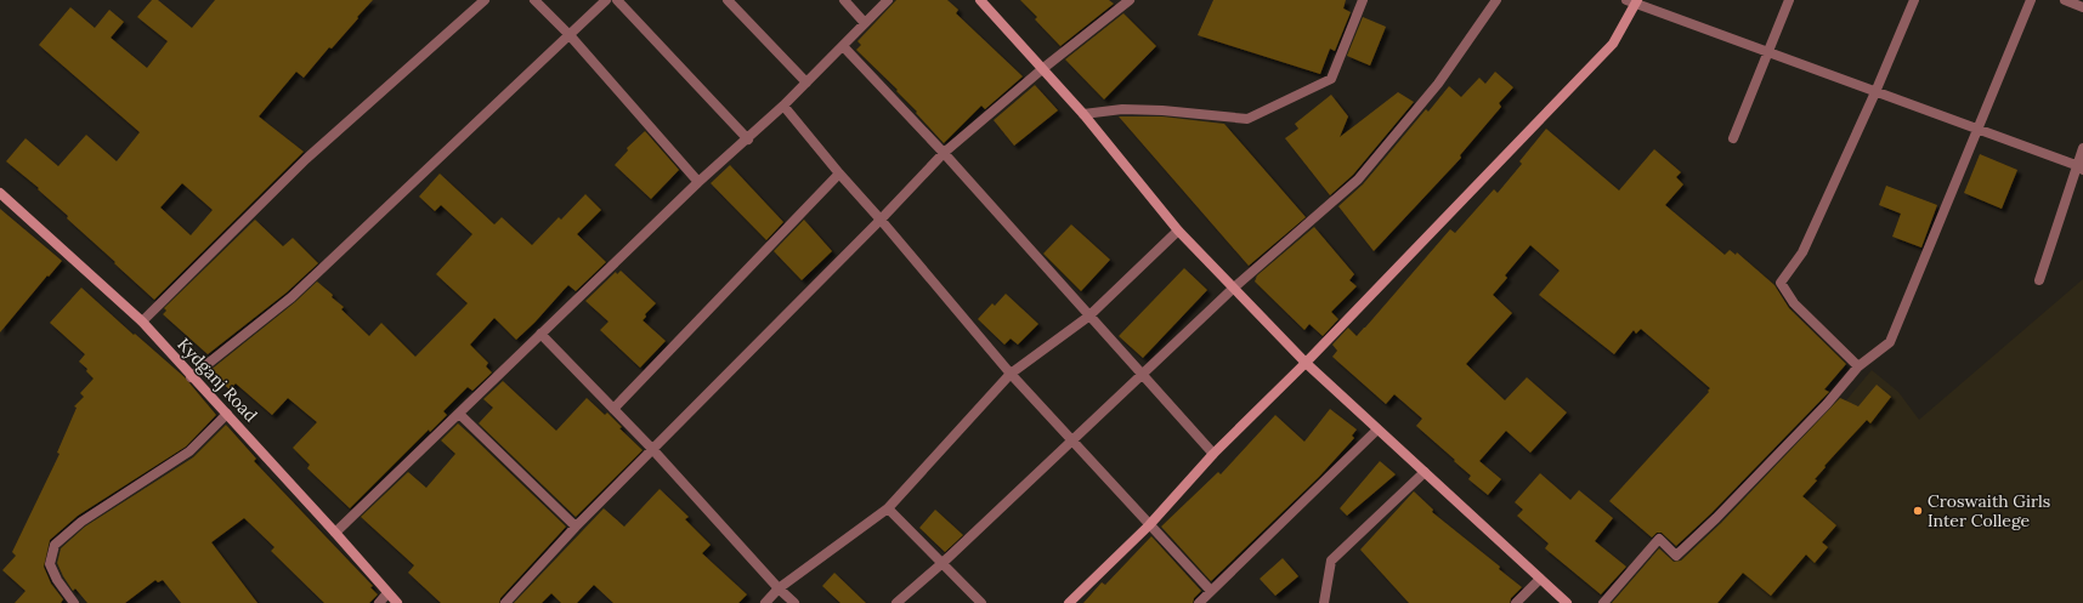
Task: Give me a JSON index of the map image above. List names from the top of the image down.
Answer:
{
  "streets": {
    "street": ["Kydganj Road"]
  },
  "places": ["Croswaith Girls Inter College"]
}
